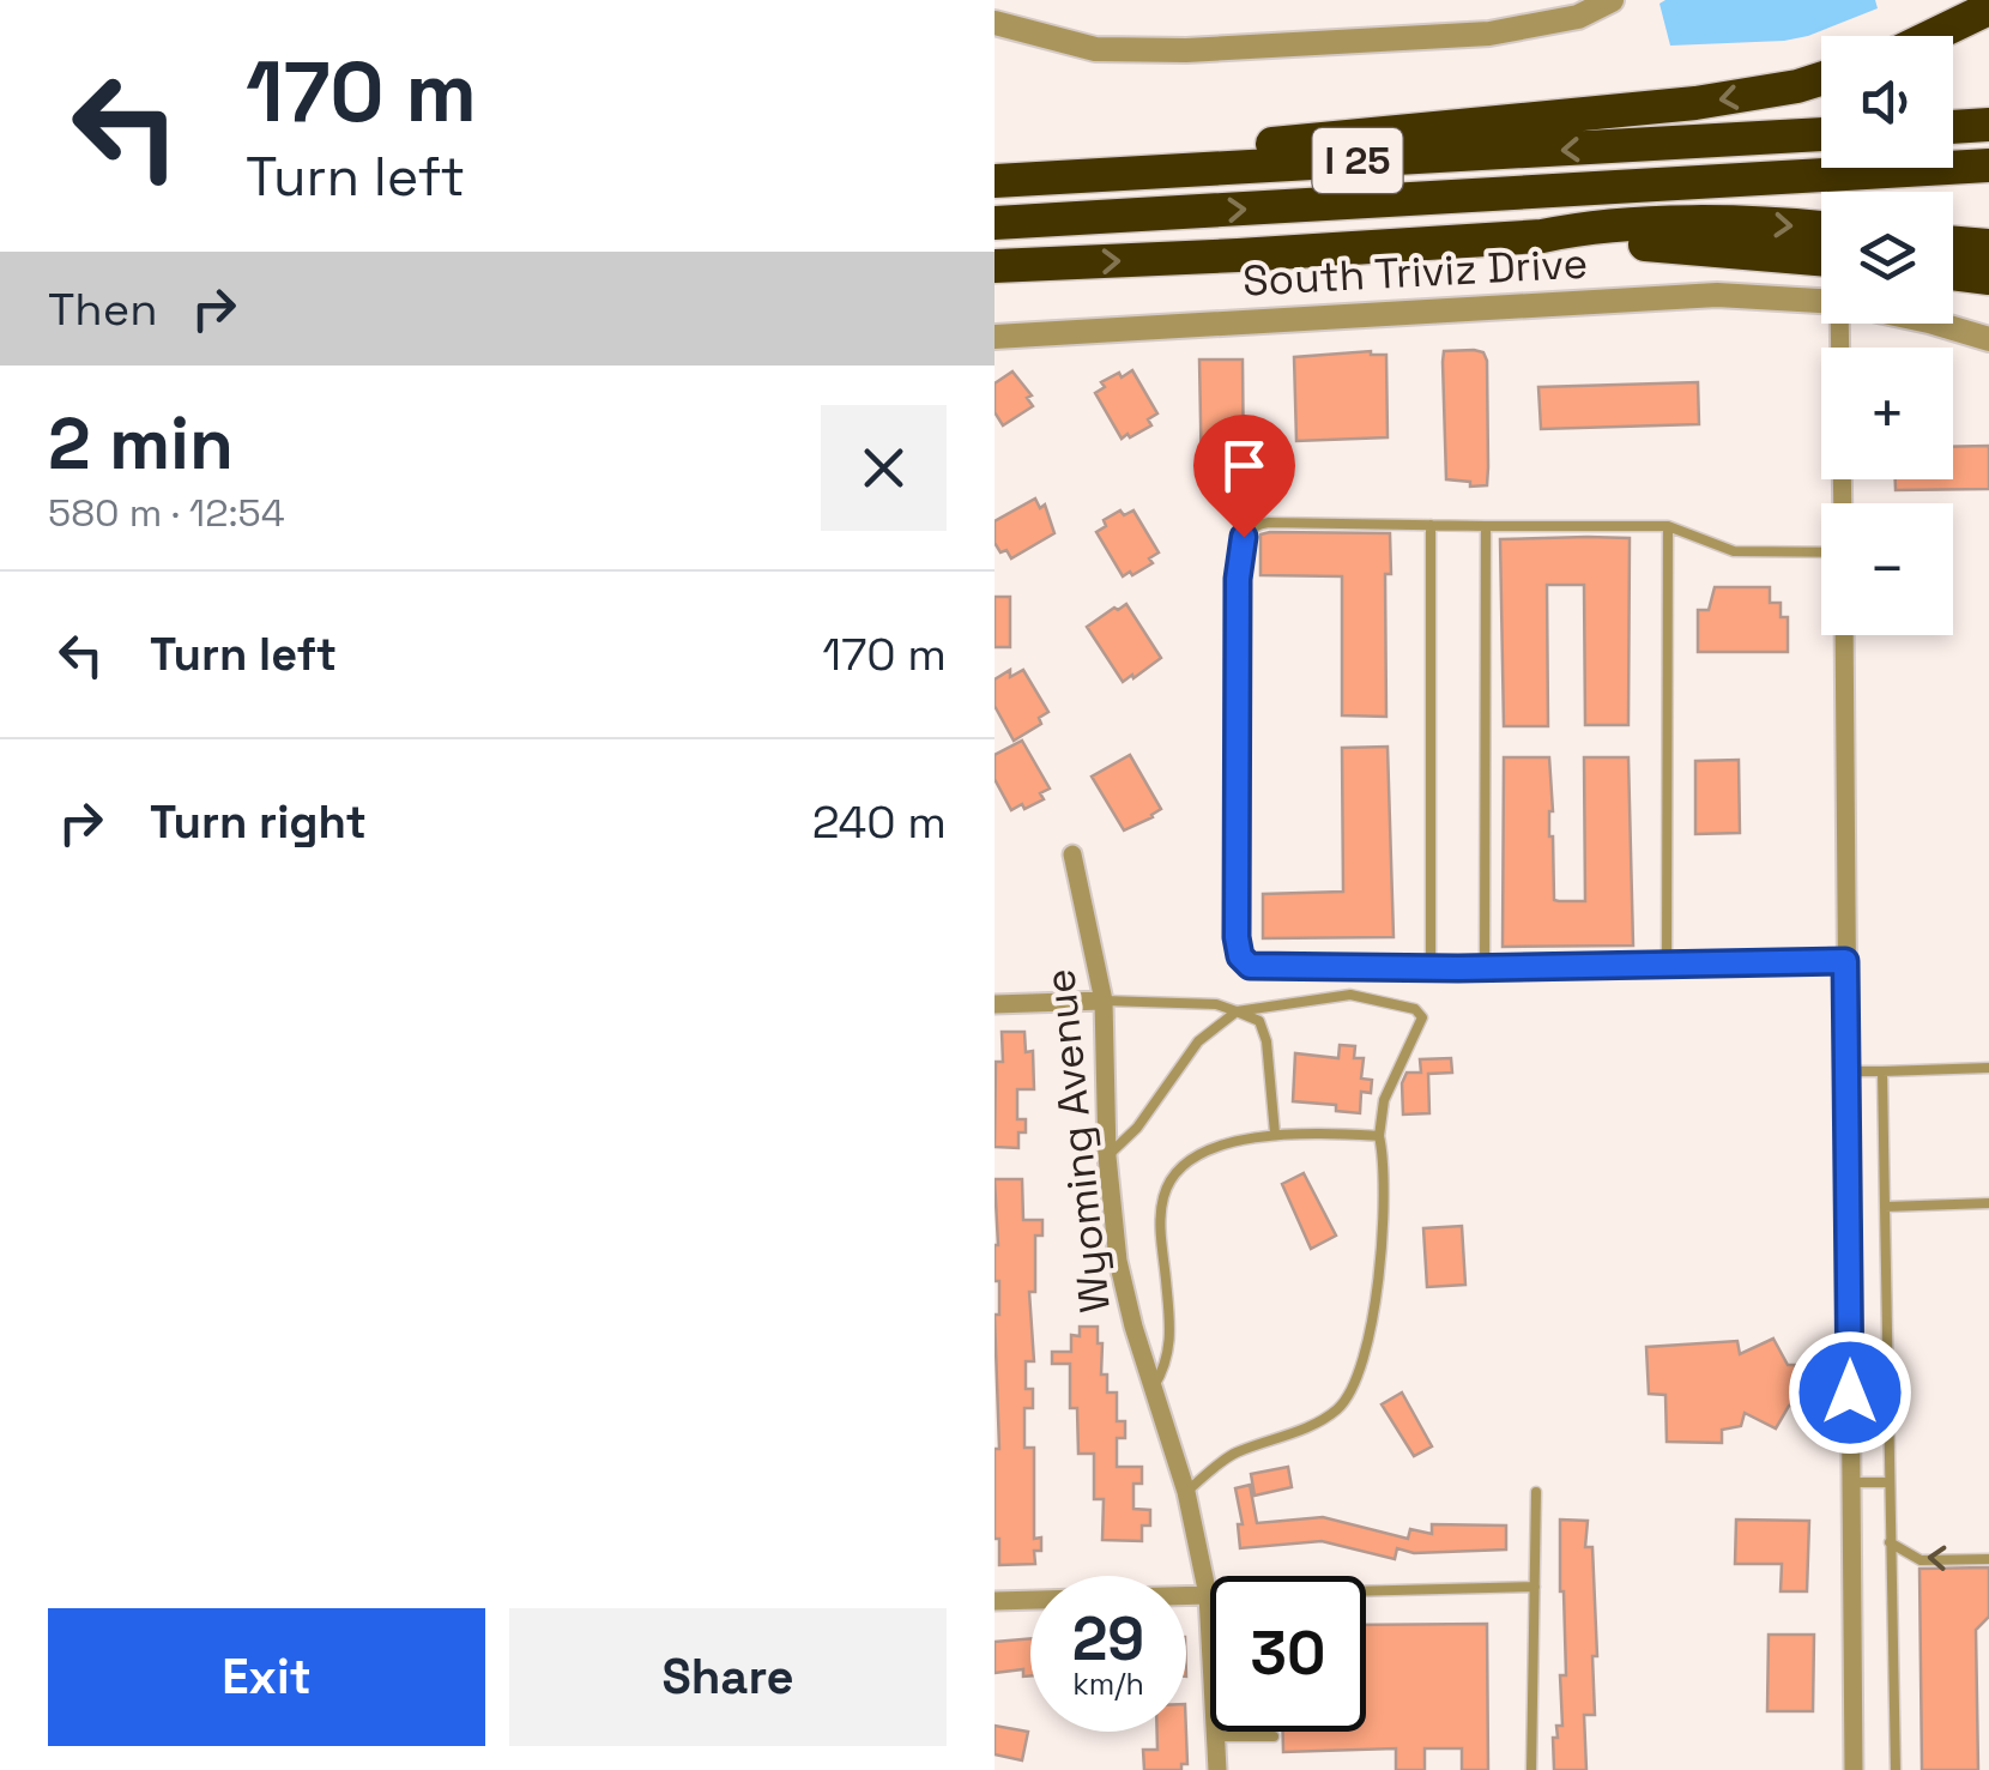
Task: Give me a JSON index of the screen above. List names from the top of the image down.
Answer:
{
  "streets": {
    "highway": ["I 25"],
    "street": ["South Triviz Drive", "Wyoming Avenue"]
  },
  "page": {
    "turn": ["170 m", "Turn left"],
    "map_buttons": ["+", "−"],
    "then": "Then",
    "heading": ["2 min", "580 m · 12:54"],
    "list": [
      {
        "name": "Turn left",
        "value": "170 m"
      },
      {
        "name": "Turn right",
        "value": "240 m"
      }
    ],
    "speed": "29 km/h",
    "limit": "30",
    "buttons": ["Exit", "Share"]
  }
}
